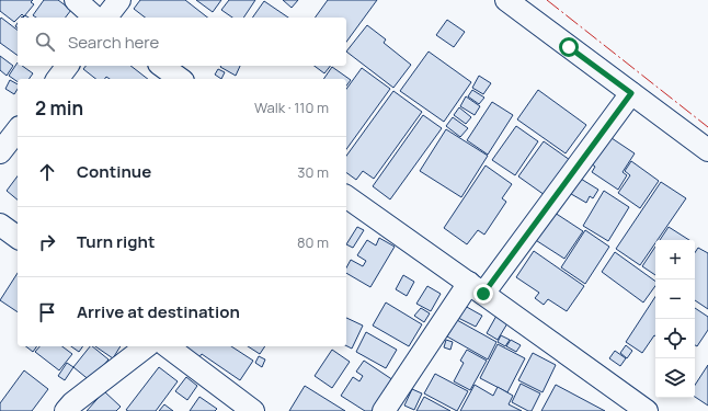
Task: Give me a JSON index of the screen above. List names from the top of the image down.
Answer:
{
  "page": {
    "search": "Search here",
    "heading": ["2 min", "Walk · 110 m"],
    "list": [
      ["Continue", "30 m"],
      ["Turn right", "80 m"],
      "Arrive at destination"
    ],
    "map_buttons": ["+", "−"]
  }
}
